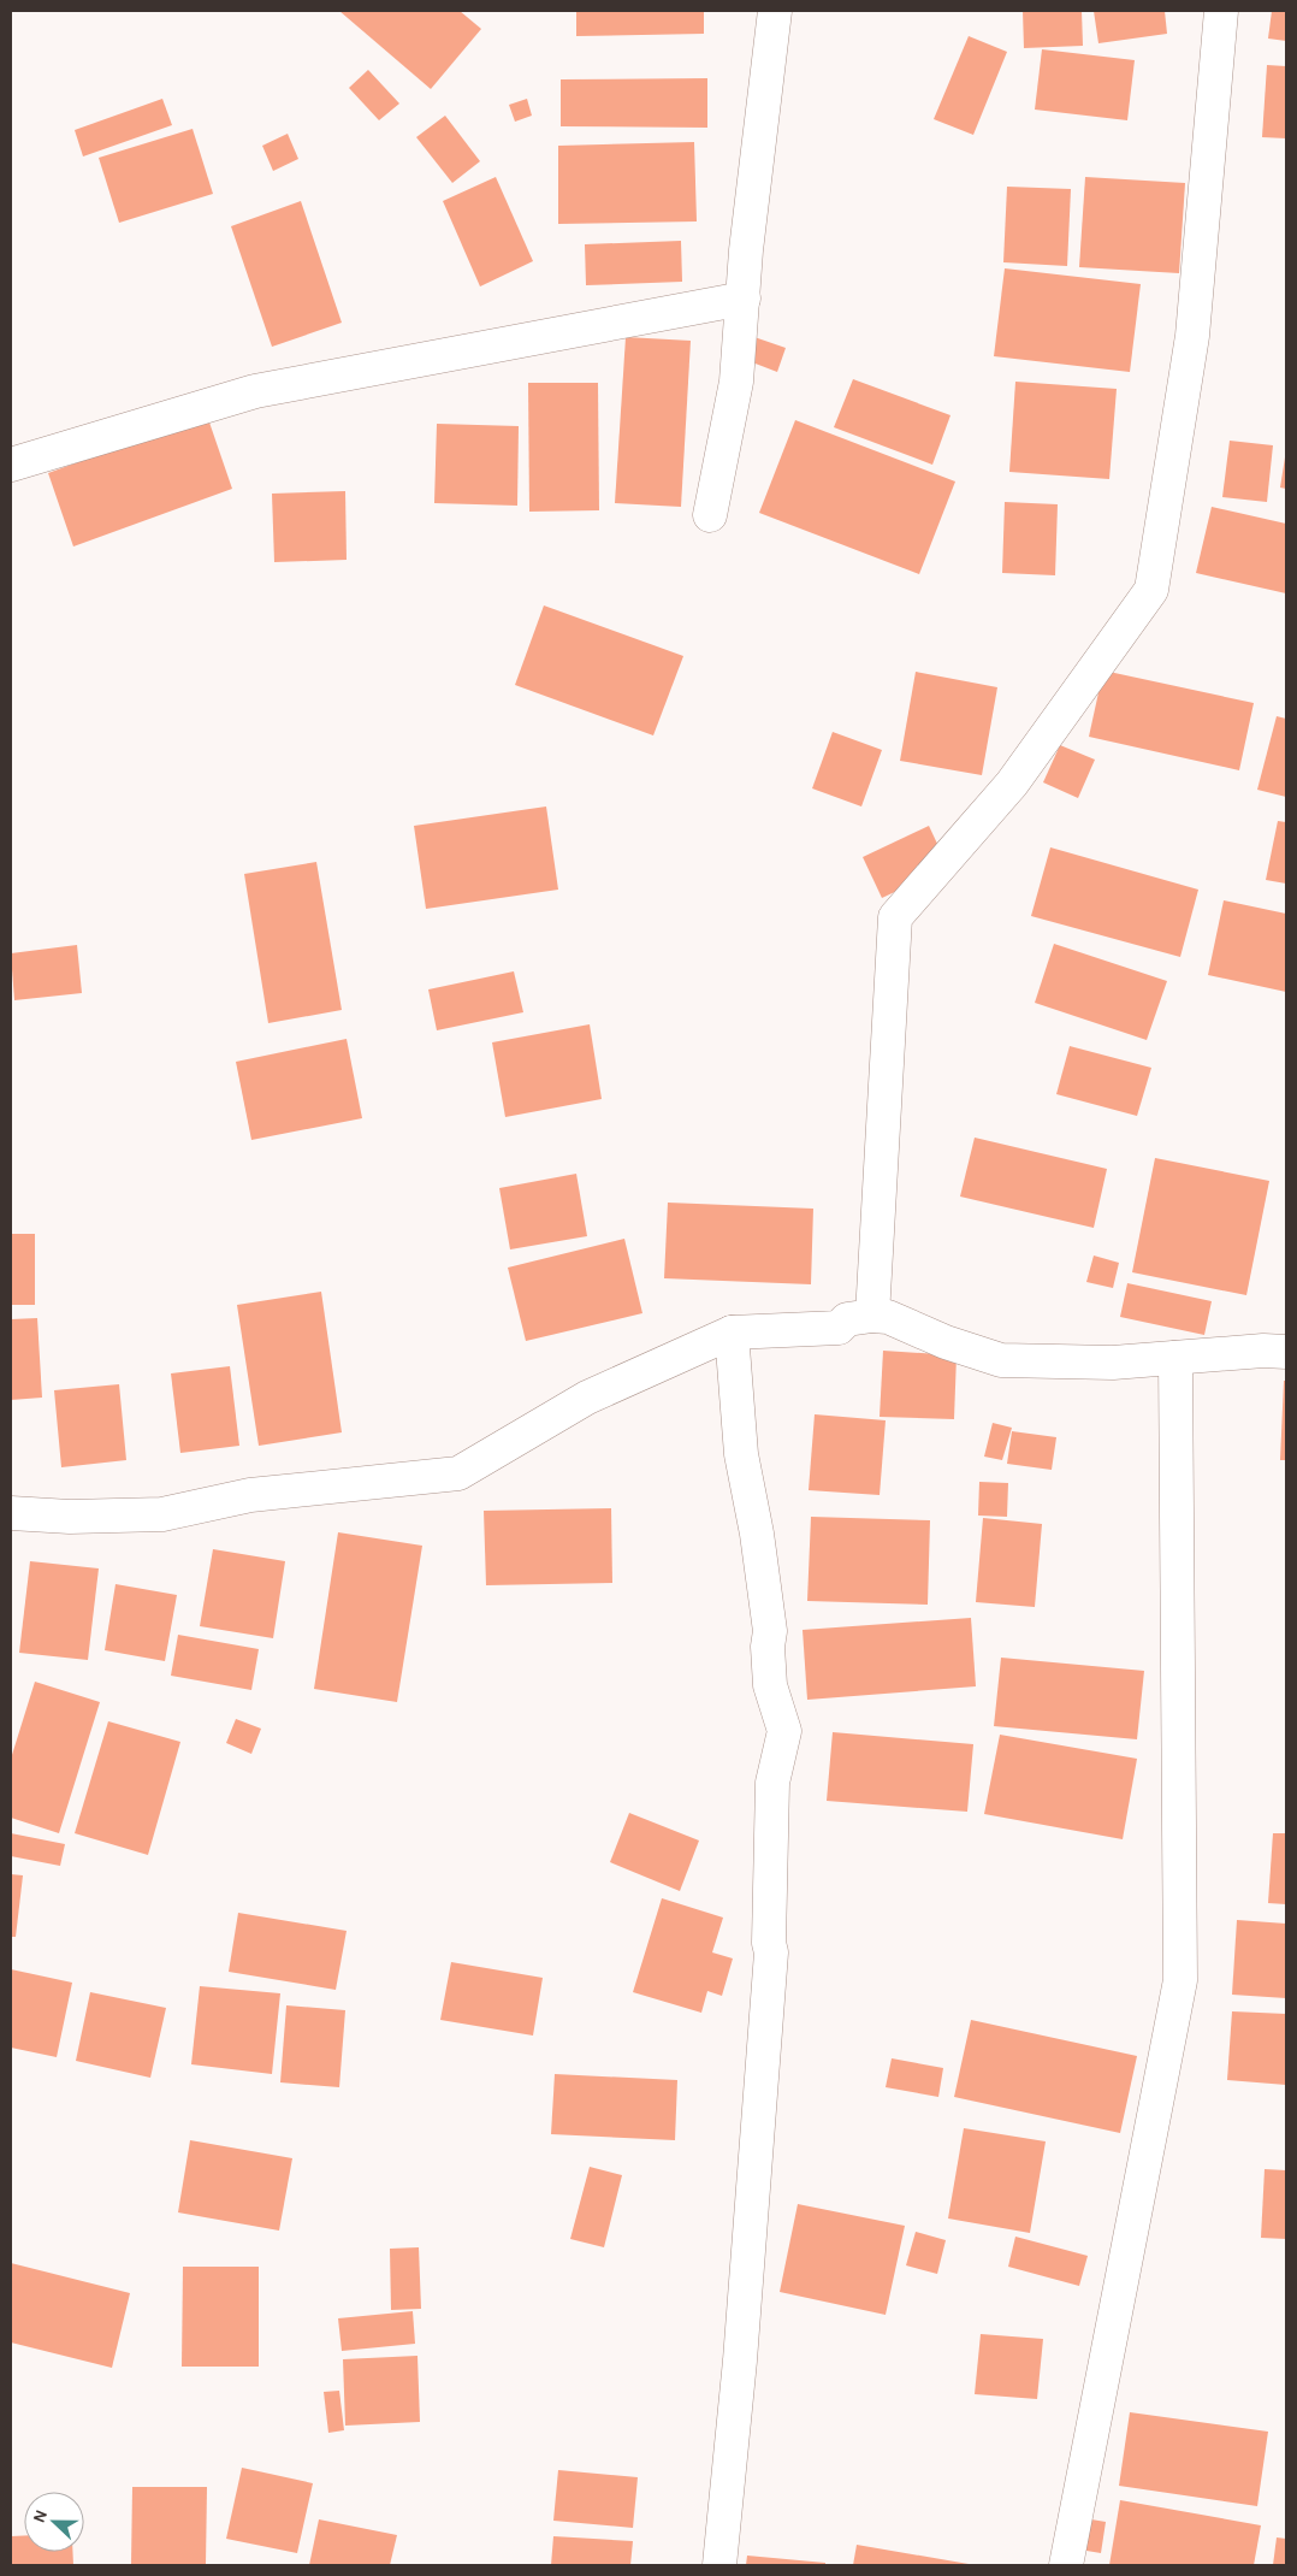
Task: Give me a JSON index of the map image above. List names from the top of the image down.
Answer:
{
  "north": "left"
}
